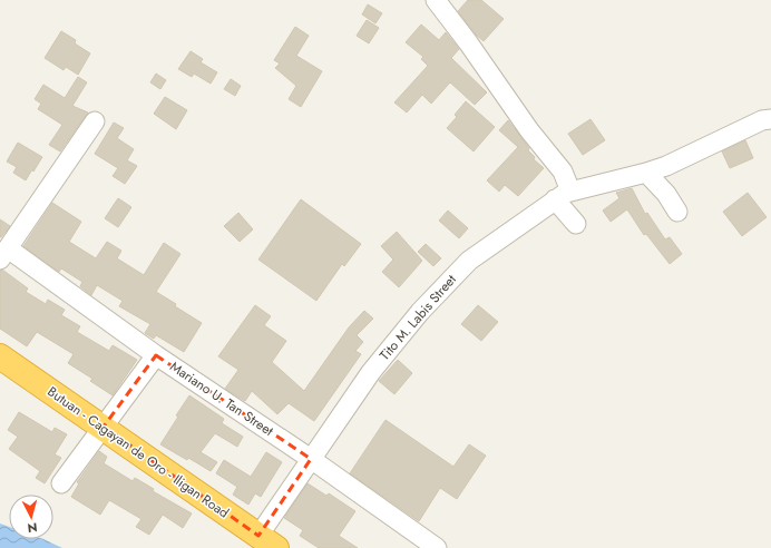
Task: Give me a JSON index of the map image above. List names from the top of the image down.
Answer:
{
  "streets": {
    "highway": ["Butuan - Cagayan de Oro - Iligan Road"],
    "street": ["Tito M. Labis Street", "Mariano U. Tan Street"]
  },
  "crossings": [
    ["Tito M. Labis Street", "Mariano U. Tan Street"],
    ["Tito M. Labis Street", "Butuan - Cagayan de Oro - Iligan Road"]
  ],
  "north": "bottom"
}
